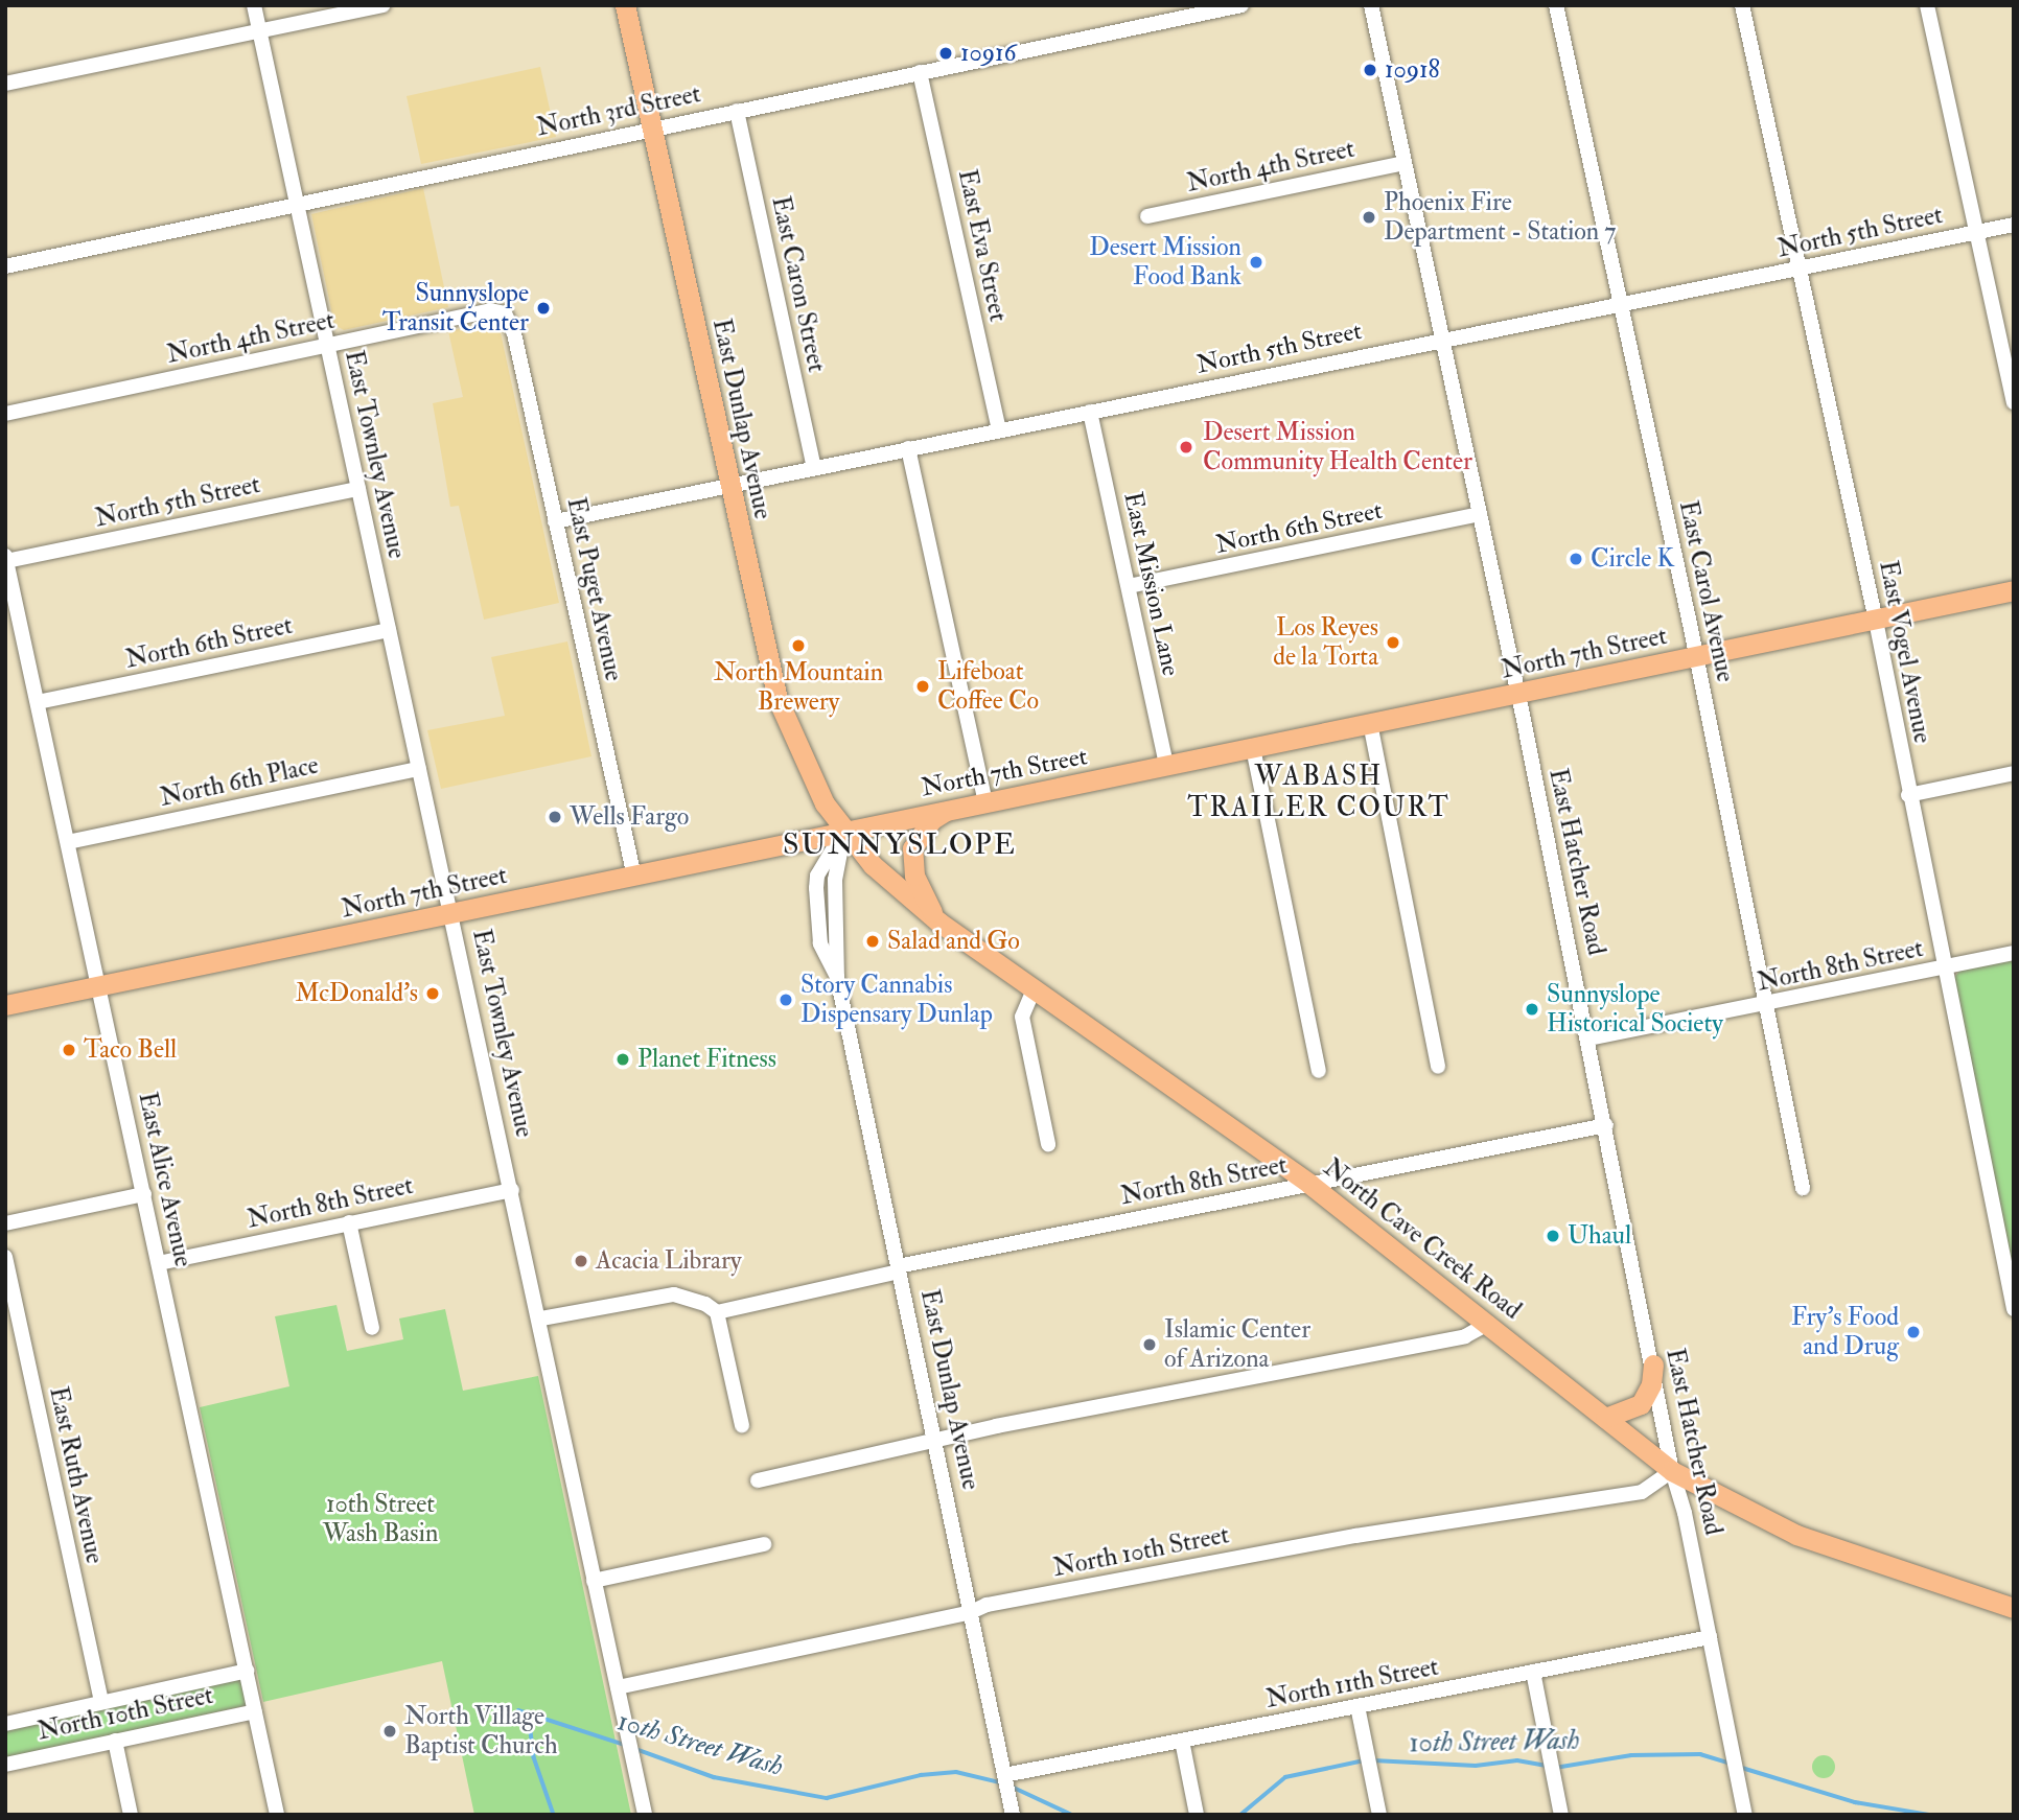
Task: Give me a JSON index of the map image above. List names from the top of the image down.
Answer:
{
  "streets": {
    "main road": ["East Dunlap Avenue", "North 7th Street", "North Cave Creek Road"],
    "street": [
      "North 3rd Street",
      "North 4th Street",
      "North 5th Street",
      "East Eva Street",
      "East Caron Street",
      "East Townley Avenue",
      "North 6th Street",
      "East Mission Lane",
      "East Puget Avenue",
      "East Carol Avenue",
      "East Vogel Avenue",
      "North 6th Place",
      "East Hatcher Road",
      "North 8th Street",
      "East Alice Avenue",
      "East Ruth Avenue",
      "North 10th Street",
      "North 11th Street"
    ]
  },
  "crossings": [
    ["North 3rd Street", "East Eva Street"],
    ["North 3rd Street", "East Caron Street"],
    ["North 3rd Street", "East Dunlap Avenue"],
    ["North 3rd Street", "East Townley Avenue"],
    ["North 4th Street", "East Townley Avenue"],
    ["North 4th Street", "East Puget Avenue"],
    ["North 4th Street", "East Hatcher Road"],
    ["North 5th Street", "East Eva Street"],
    ["North 5th Street", "East Caron Street"],
    ["North 5th Street", "East Dunlap Avenue"],
    ["North 5th Street", "East Townley Avenue"],
    ["North 5th Street", "East Mission Lane"],
    ["North 5th Street", "East Puget Avenue"],
    ["North 5th Street", "East Carol Avenue"],
    ["North 5th Street", "East Vogel Avenue"],
    ["North 5th Street", "East Hatcher Road"],
    ["North 5th Street", "East Alice Avenue"],
    ["East Dunlap Avenue", "North 7th Street"],
    ["East Dunlap Avenue", "North 8th Street"],
    ["East Dunlap Avenue", "North Cave Creek Road"],
    ["East Dunlap Avenue", "North 10th Street"],
    ["East Dunlap Avenue", "North 11th Street"],
    ["East Townley Avenue", "North 6th Street"],
    ["East Townley Avenue", "North 7th Street"],
    ["East Townley Avenue", "North 6th Place"],
    ["East Townley Avenue", "North 8th Street"],
    ["East Townley Avenue", "North 10th Street"],
    ["North 6th Street", "East Mission Lane"],
    ["North 6th Street", "East Hatcher Road"],
    ["North 6th Street", "East Alice Avenue"],
    ["East Mission Lane", "North 7th Street"],
    ["East Puget Avenue", "North 7th Street"],
    ["East Carol Avenue", "North 7th Street"],
    ["East Carol Avenue", "North 8th Street"],
    ["East Vogel Avenue", "North 7th Street"],
    ["East Vogel Avenue", "North 8th Street"],
    ["North 7th Street", "East Hatcher Road"],
    ["North 7th Street", "East Alice Avenue"],
    ["North 7th Street", "North Cave Creek Road"],
    ["North 6th Place", "East Alice Avenue"],
    ["East Hatcher Road", "North 8th Street"],
    ["East Hatcher Road", "North Cave Creek Road"],
    ["East Hatcher Road", "North 10th Street"],
    ["East Hatcher Road", "North 11th Street"],
    ["North 8th Street", "East Alice Avenue"],
    ["North 8th Street", "North Cave Creek Road"],
    ["East Alice Avenue", "North 10th Street"],
    ["North Cave Creek Road", "North 10th Street"],
    ["East Ruth Avenue", "North 10th Street"]
  ],
  "districts": ["WABASH TRAILER COURT", "SUNNYSLOPE"],
  "water": ["10th Street Wash"],
  "parks": ["10th Street Wash Basin"],
  "places": [
    "10916",
    "10918",
    "Phoenix Fire Department - Station 7",
    "Desert Mission Food Bank",
    "Sunnyslope Transit Center",
    "Desert Mission Community Health Center",
    "Circle K",
    "Los Reyes de la Torta",
    "North Mountain Brewery",
    "Lifeboat Coffee Co",
    "Wells Fargo",
    "Salad and Go",
    "McDonald's",
    "Story Cannabis Dispensary Dunlap",
    "Sunnyslope Historical Society",
    "Taco Bell",
    "Planet Fitness",
    "Uhaul",
    "Acacia Library",
    "Fry's Food and Drug",
    "Islamic Center of Arizona",
    "North Village Baptist Church"
  ]
}
